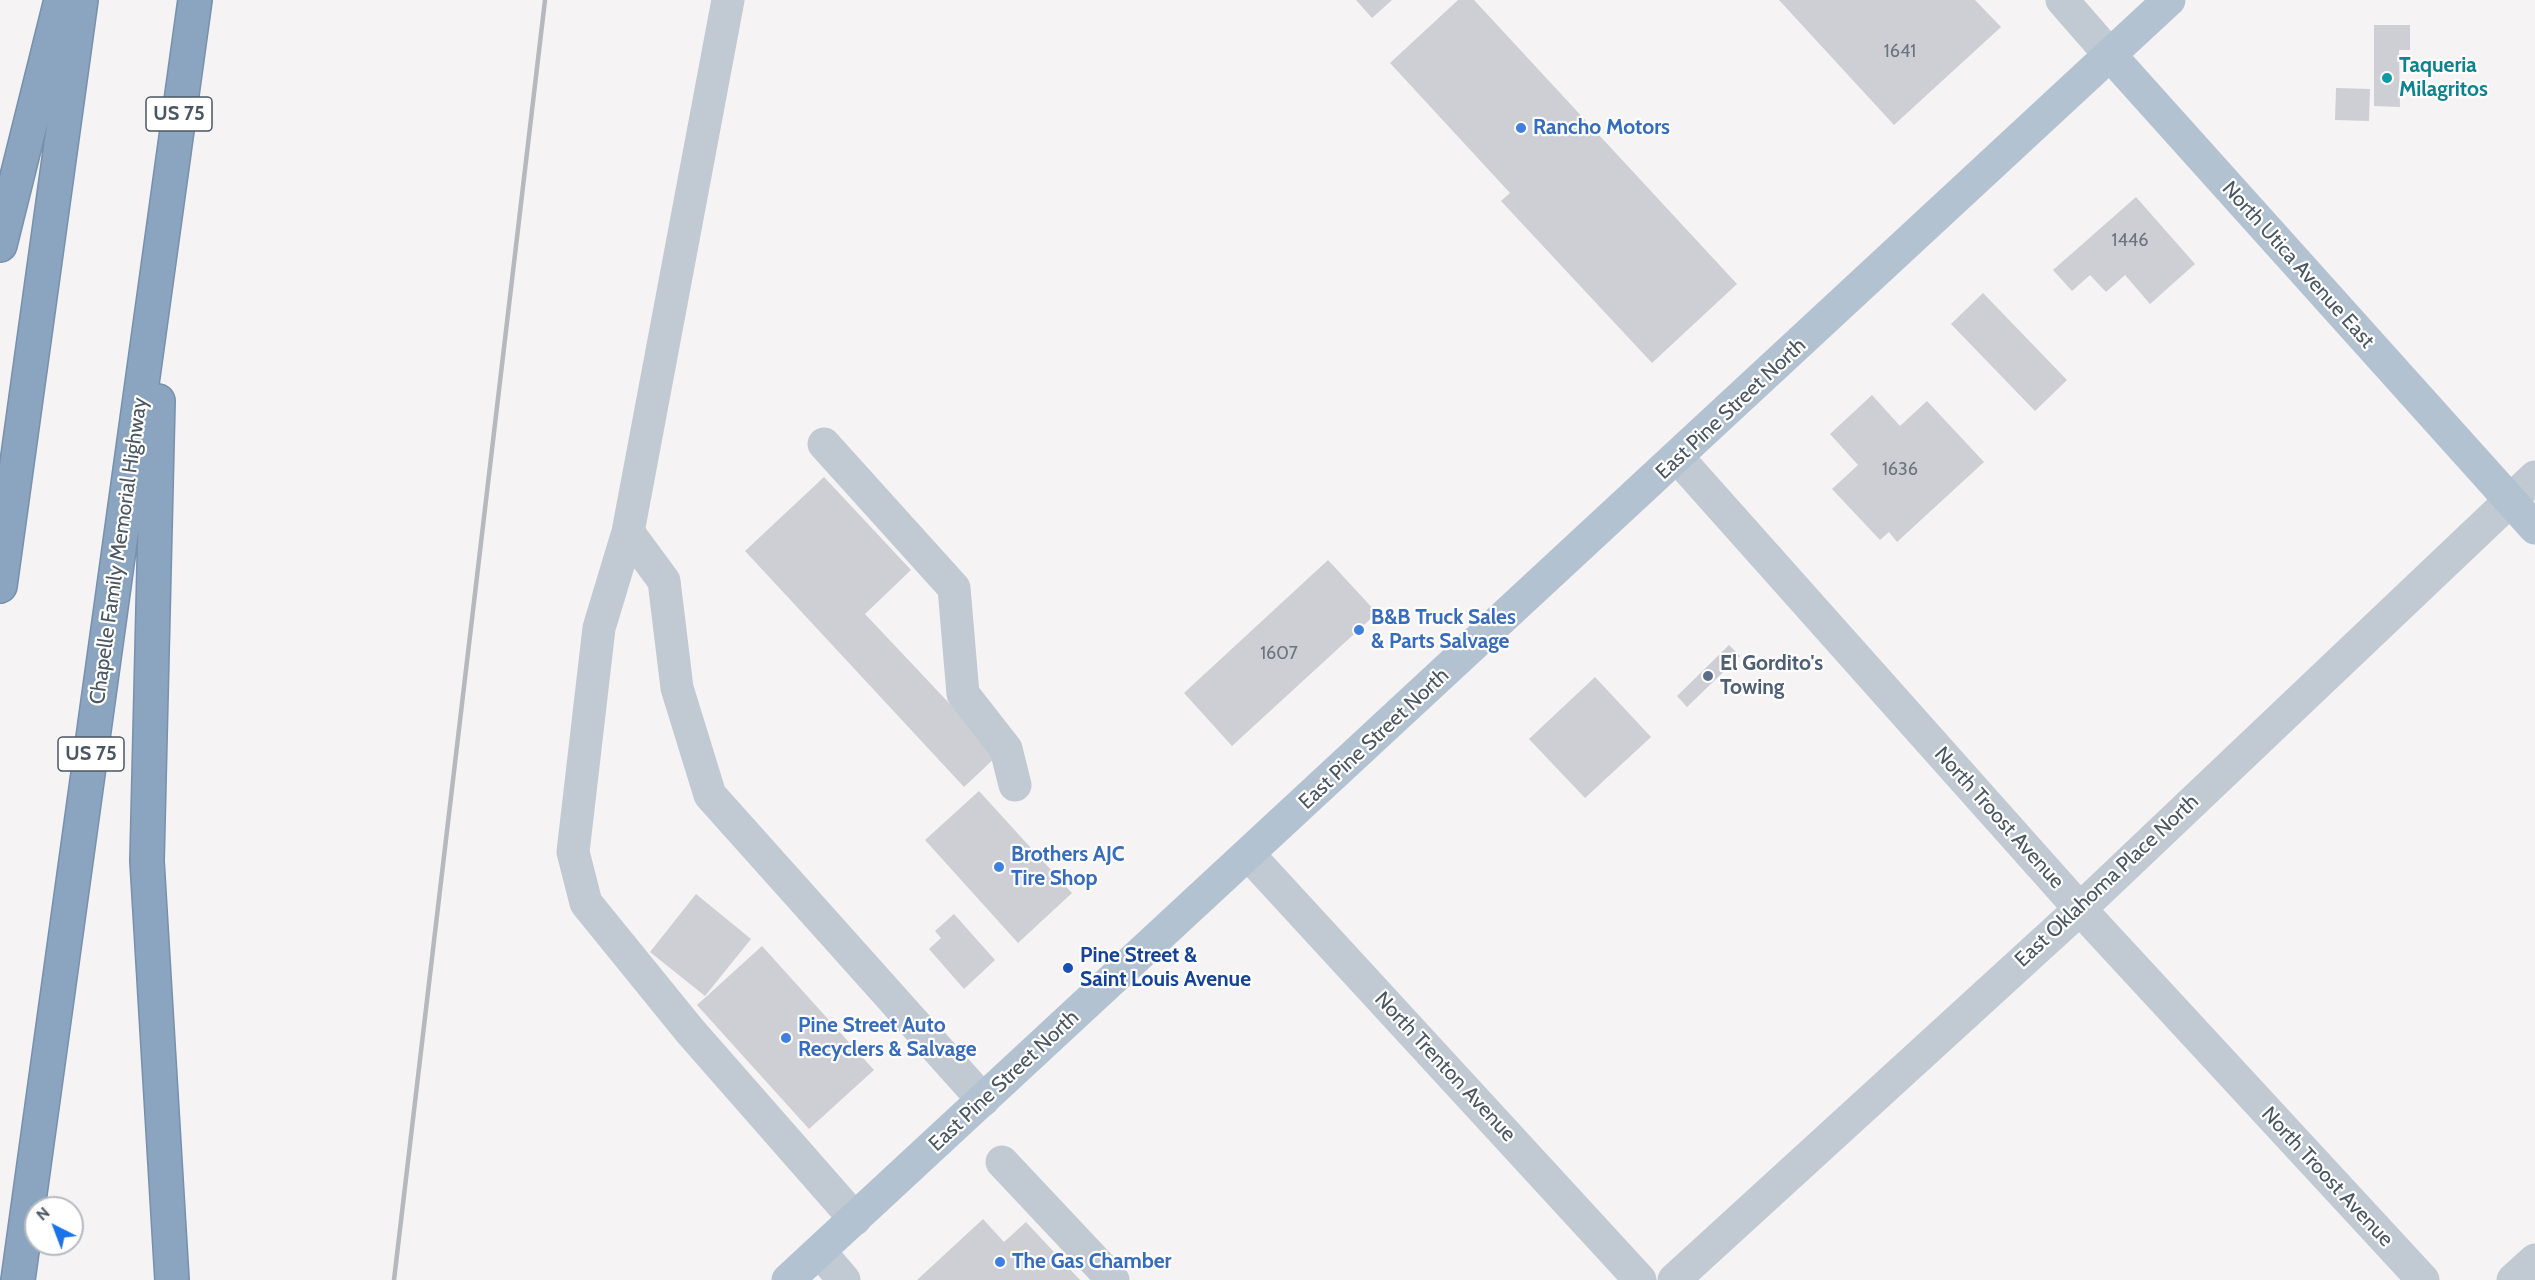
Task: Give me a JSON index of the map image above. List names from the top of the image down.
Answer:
{
  "streets": {
    "highway": ["US 75", "Chapelle Family Memorial Highway"],
    "main road": ["North Utica Avenue East", "East Pine Street North"],
    "street": ["North Troost Avenue", "East Oklahoma Place North", "North Trenton Avenue"]
  },
  "crossings": [
    ["North Utica Avenue East", "East Pine Street North"],
    ["North Utica Avenue East", "East Oklahoma Place North"],
    ["East Pine Street North", "North Troost Avenue"],
    ["East Pine Street North", "North Trenton Avenue"],
    ["North Troost Avenue", "East Oklahoma Place North"]
  ],
  "places": [
    "Taqueria Milagritos",
    "Rancho Motors",
    "B&B Truck Sales & Parts Salvage",
    "El Gordito's Towing",
    "Brothers AJC Tire Shop",
    "Pine Street & Saint Louis Avenue",
    "Pine Street Auto Recyclers & Salvage",
    "The Gas Chamber"
  ],
  "house_numbers": [
    "1641",
    "1446",
    "1636",
    "1607"
  ],
  "north": "top left"
}
